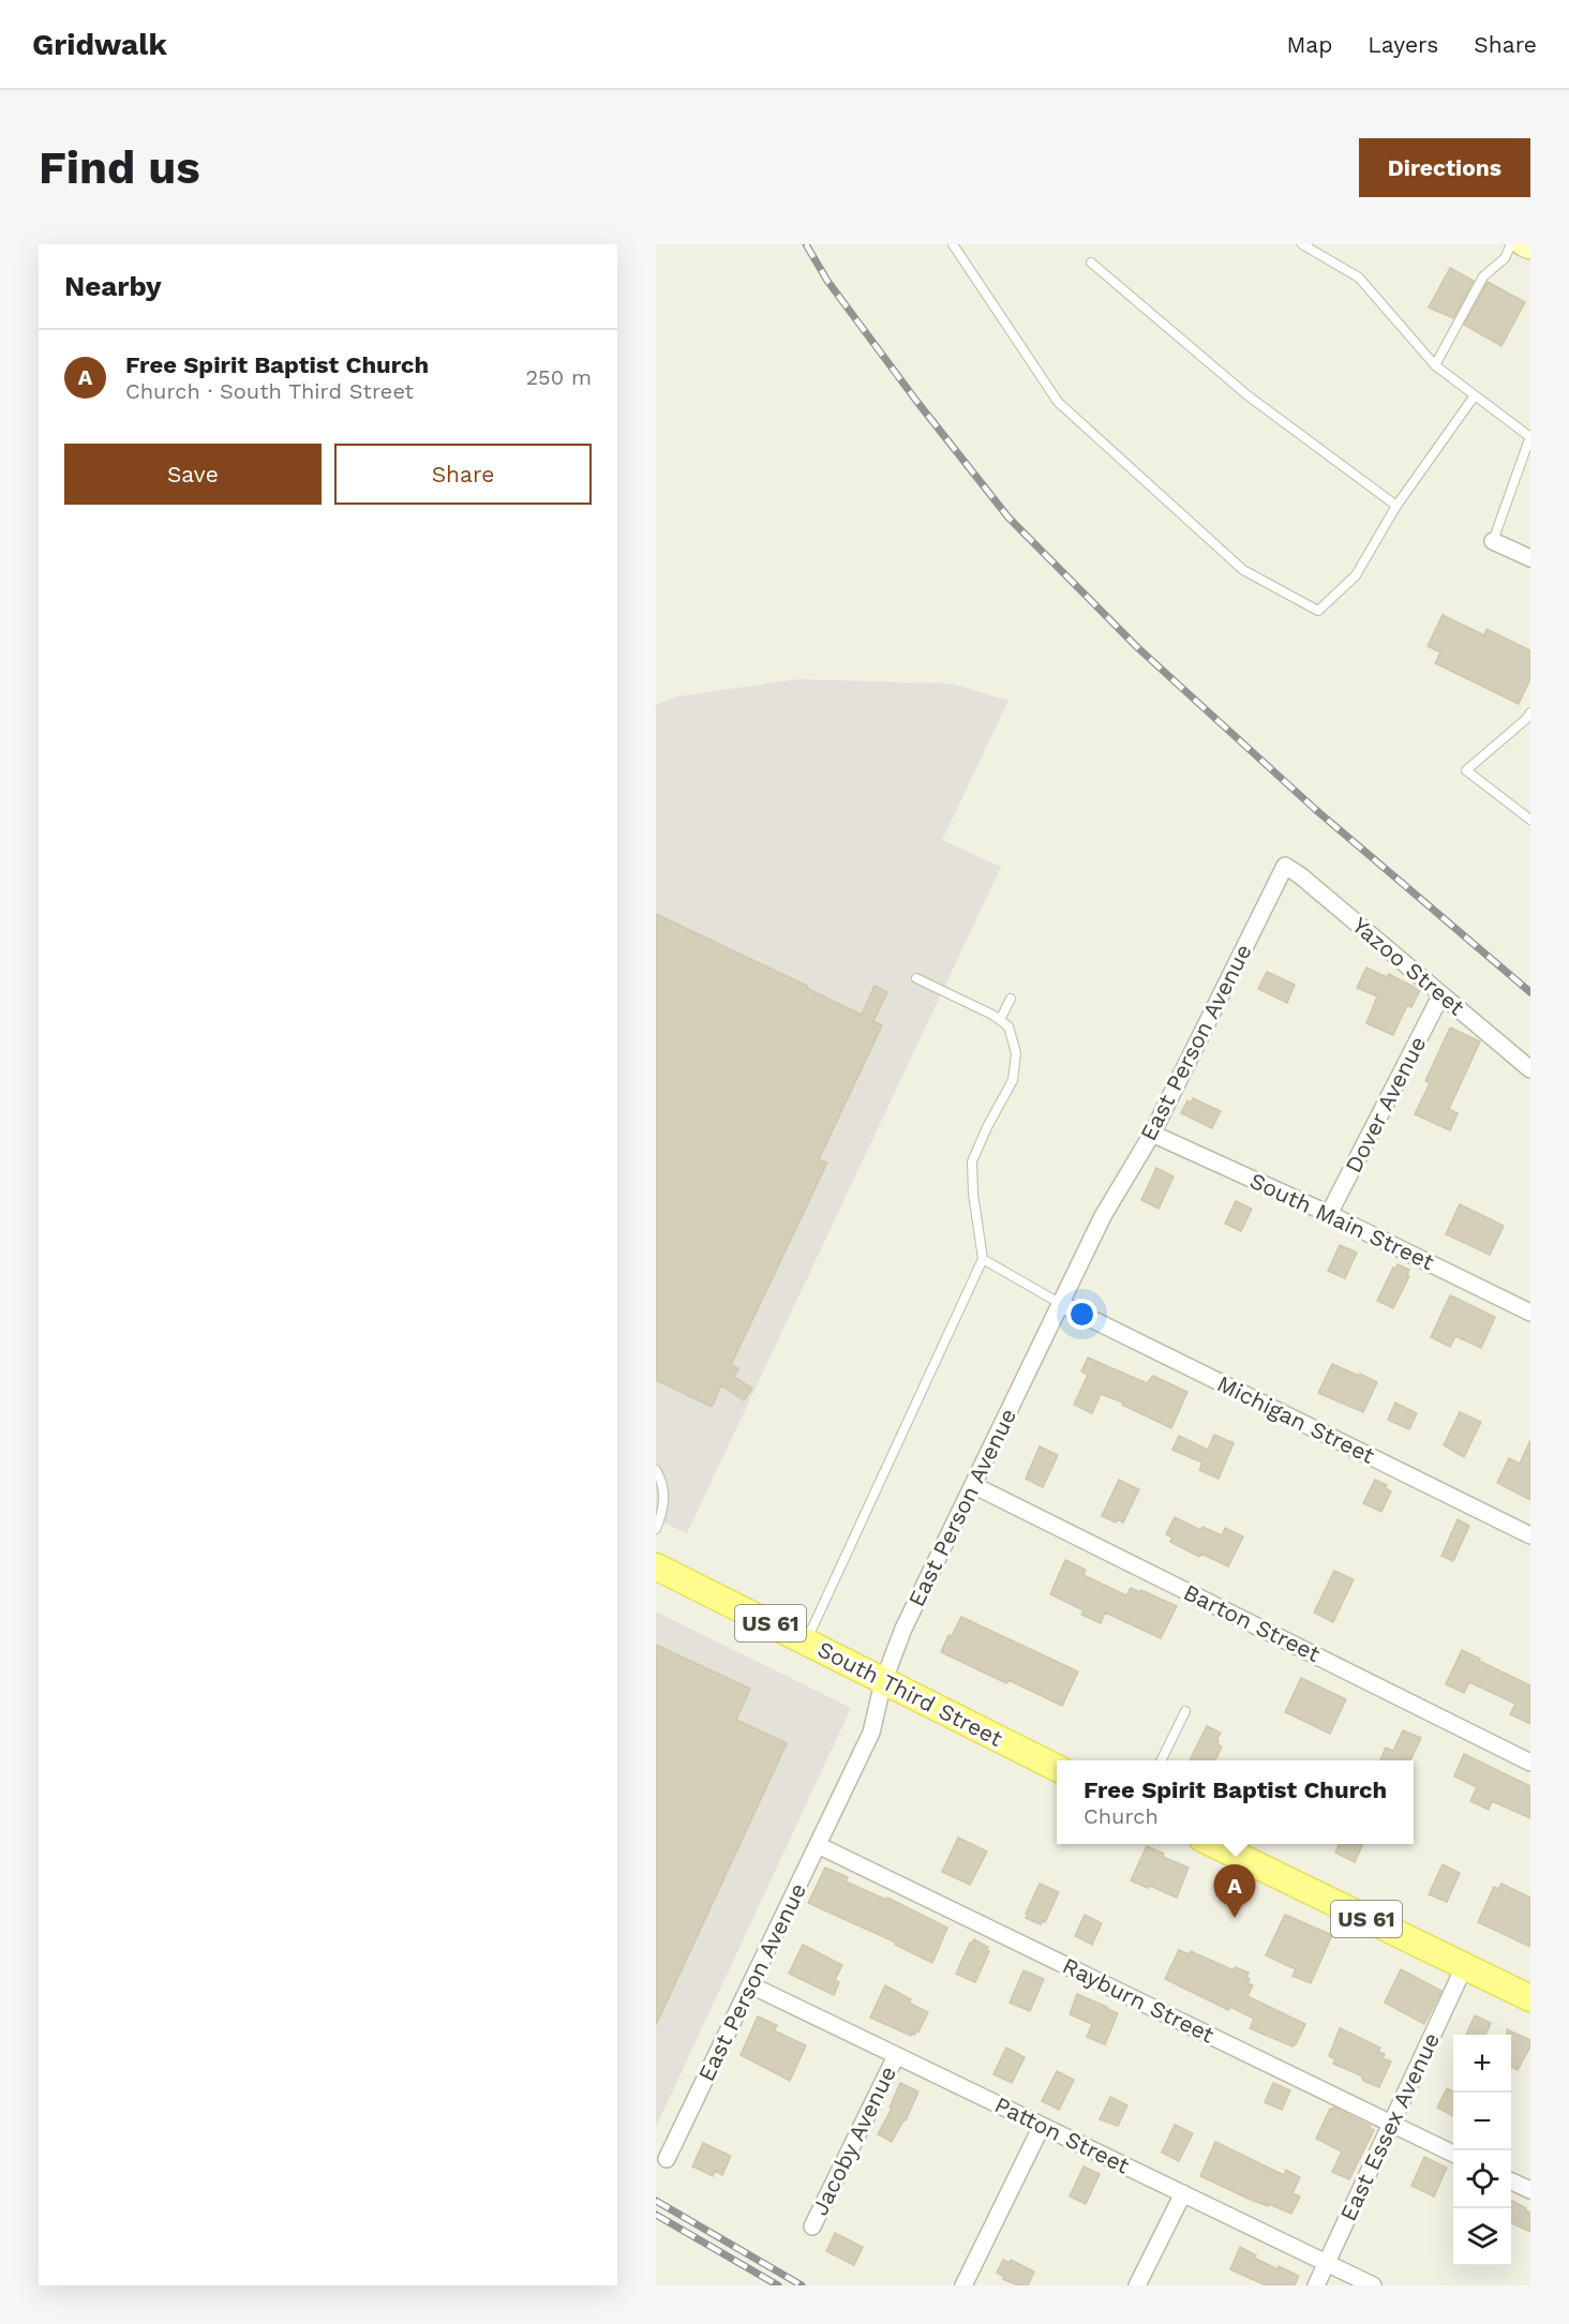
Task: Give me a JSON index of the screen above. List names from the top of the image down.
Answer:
{
  "streets": {
    "main road": ["US 61", "South Third Street"],
    "street": [
      "Yazoo Street",
      "East Person Avenue",
      "Dover Avenue",
      "South Main Street",
      "Michigan Street",
      "Barton Street",
      "Rayburn Street",
      "East Essex Avenue",
      "Patton Street",
      "Jacoby Avenue"
    ]
  },
  "crossings": [
    ["Yazoo Street", "East Person Avenue"],
    ["Yazoo Street", "Dover Avenue"],
    ["East Person Avenue", "South Main Street"],
    ["East Person Avenue", "Michigan Street"],
    ["East Person Avenue", "Barton Street"],
    ["East Person Avenue", "South Third Street"],
    ["East Person Avenue", "Rayburn Street"],
    ["East Person Avenue", "Patton Street"],
    ["Dover Avenue", "South Main Street"],
    ["US 61", "East Essex Avenue"],
    ["Rayburn Street", "East Essex Avenue"],
    ["East Essex Avenue", "Patton Street"],
    ["Patton Street", "Jacoby Avenue"]
  ],
  "page": {
    "header": "Gridwalk",
    "nav": ["Map", "Layers", "Share"],
    "buttons": [
      "Directions",
      ["Save", "Share"]
    ],
    "title": "Find us",
    "heading": "Nearby",
    "list": [
      {
        "mark": "A",
        "name": "Free Spirit Baptist Church",
        "note": "Church · South Third Street",
        "value": "250 m"
      }
    ],
    "popup": ["Free Spirit Baptist Church", "Church"],
    "pins": "A",
    "map_buttons": ["+", "−"]
  }
}
